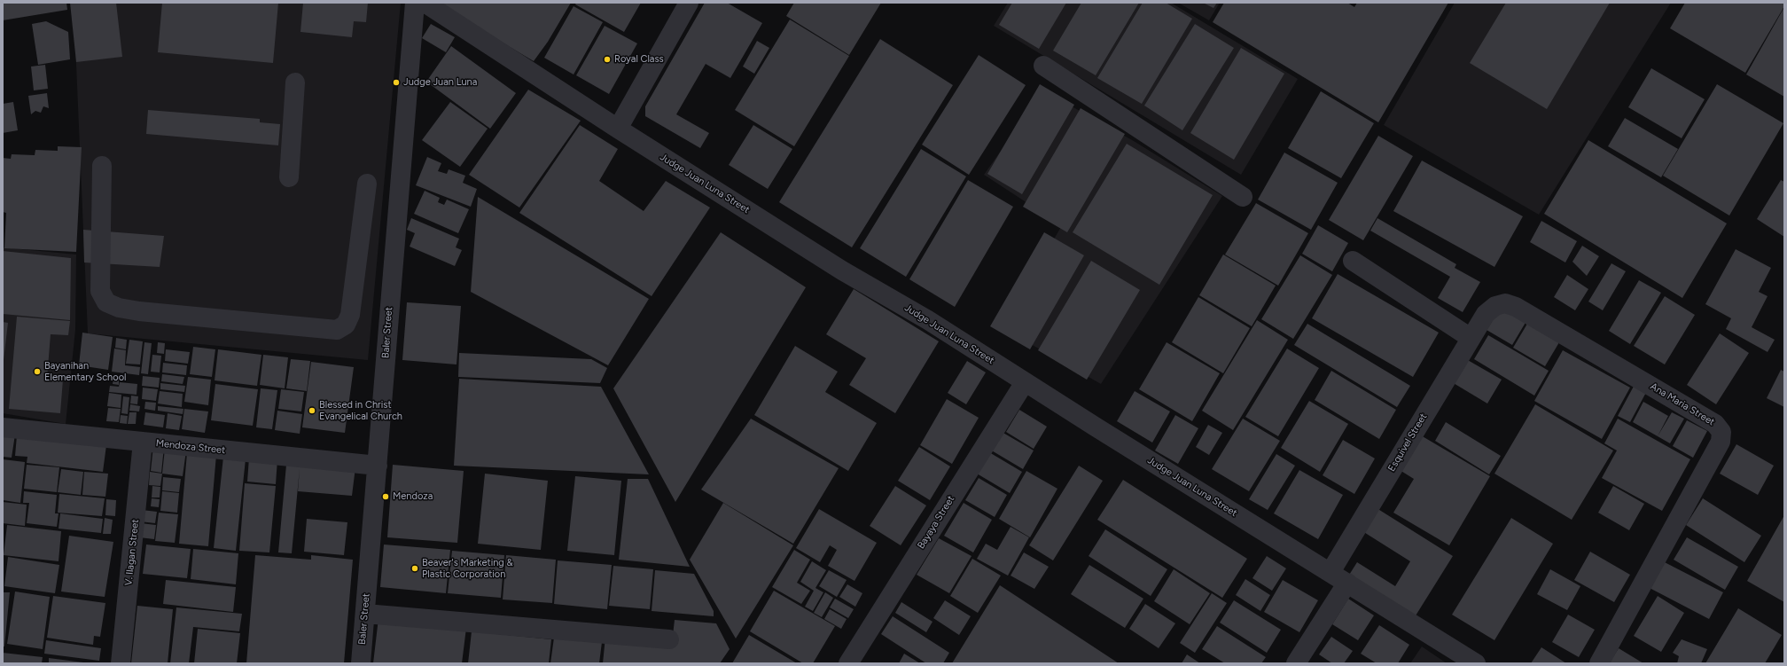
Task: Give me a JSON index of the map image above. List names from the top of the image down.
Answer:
{
  "streets": {
    "street": [
      "Judge Juan Luna Street",
      "Baler Street",
      "Ana Maria Street",
      "Esquivel Street",
      "Mendoza Street",
      "Bayaya Street",
      "V. Ilagan Street"
    ]
  },
  "crossings": [
    ["Judge Juan Luna Street", "Esquivel Street"],
    ["Judge Juan Luna Street", "Bayaya Street"],
    ["Baler Street", "Mendoza Street"],
    ["Ana Maria Street", "Esquivel Street"],
    ["Mendoza Street", "V. Ilagan Street"]
  ],
  "places": [
    "Royal Class",
    "Judge Juan Luna",
    "Bayanihan Elementary School",
    "Blessed in Christ Evangelical Church",
    "Mendoza",
    "Beaver's Marketing & Plastic Corporation"
  ]
}
